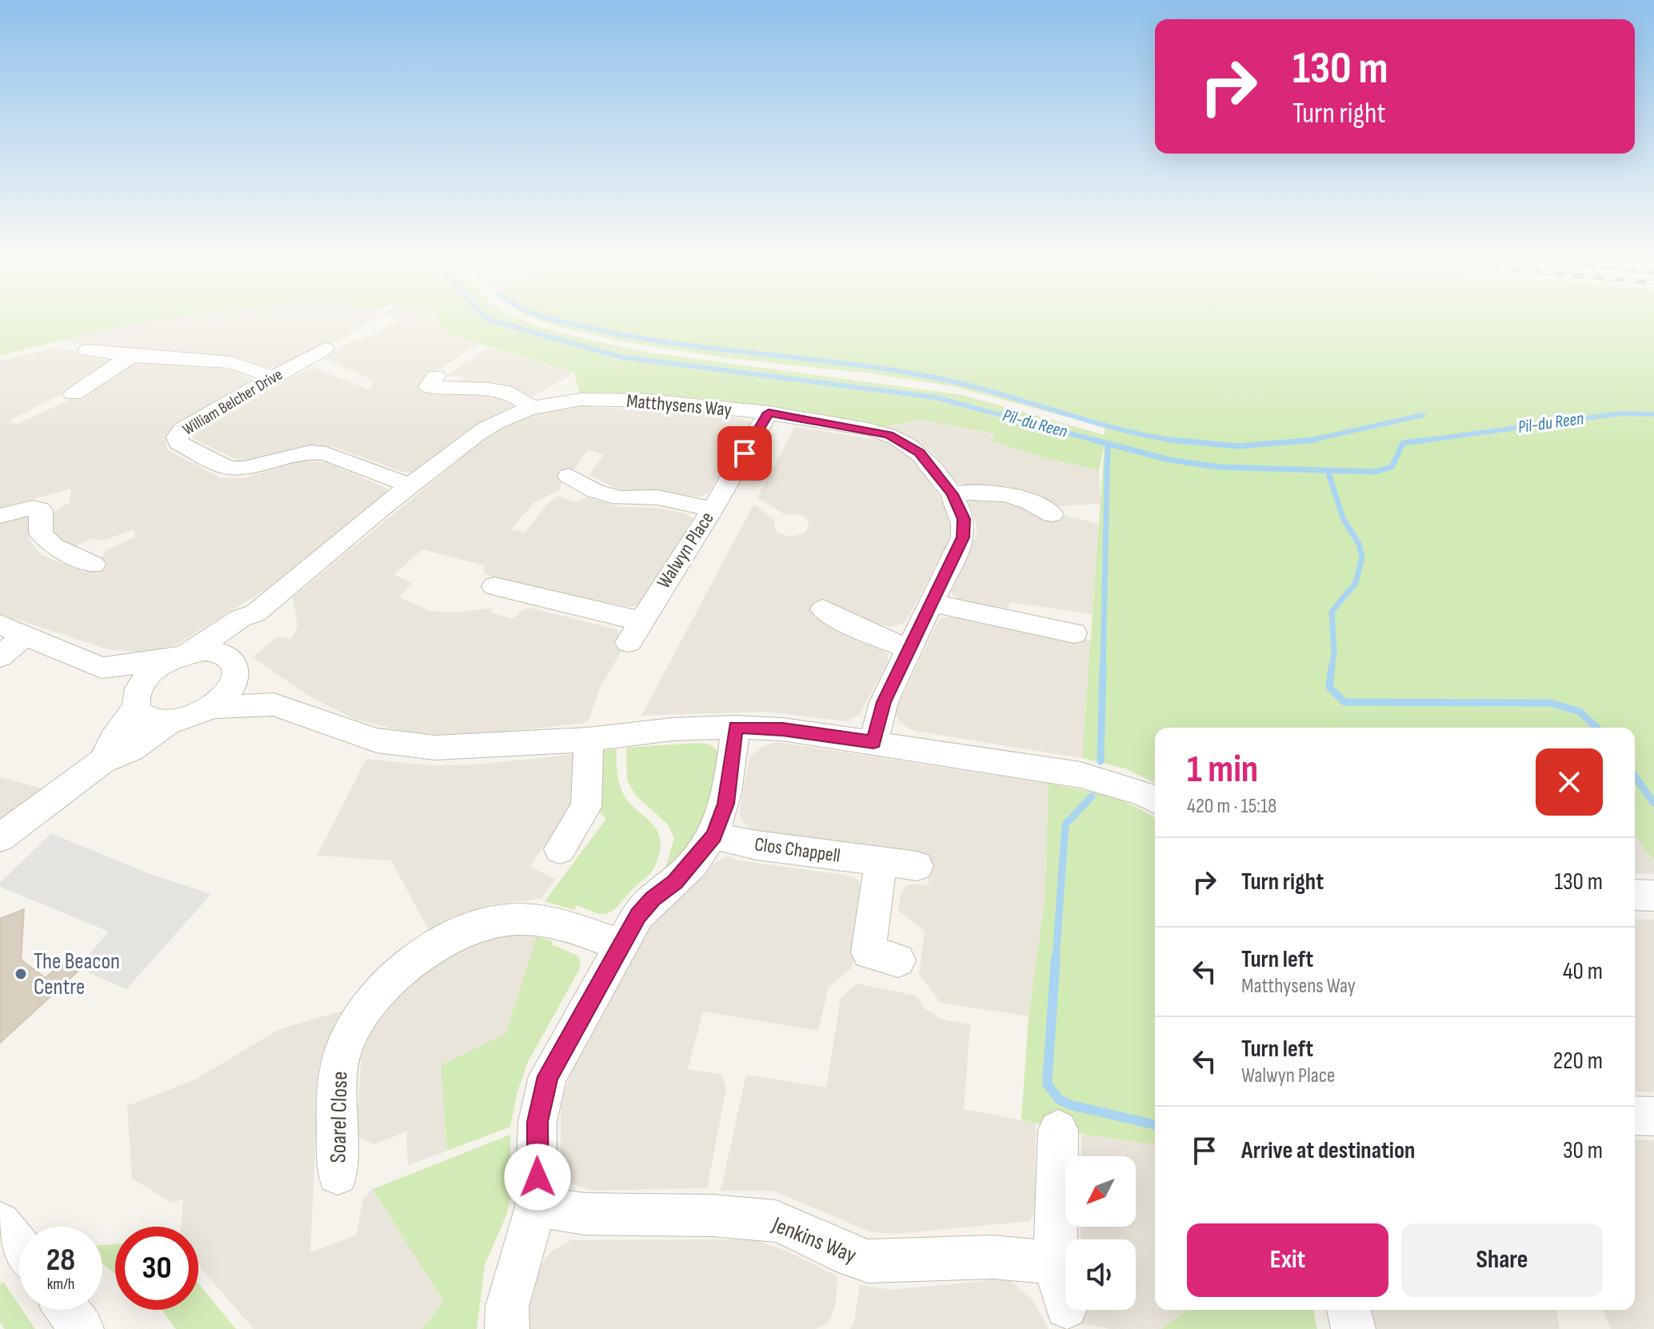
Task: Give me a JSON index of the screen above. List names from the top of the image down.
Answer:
{
  "streets": {
    "street": [
      "William Belcher Drive",
      "Matthysens Way",
      "Walwyn Place",
      "Clos Chappell",
      "Soarel Close",
      "Jenkins Way"
    ]
  },
  "crossings": [
    ["William Belcher Drive", "Matthysens Way"],
    ["Matthysens Way", "Walwyn Place"]
  ],
  "water": ["Pil-du Reen"],
  "places": ["The Beacon Centre"],
  "north": "bottom left",
  "page": {
    "turn": ["130 m", "Turn right"],
    "heading": ["1 min", "420 m · 15:18"],
    "list": [
      {
        "name": "Turn right",
        "value": "130 m"
      },
      {
        "name": "Turn left",
        "note": "Matthysens Way",
        "value": "40 m"
      },
      {
        "name": "Turn left",
        "note": "Walwyn Place",
        "value": "220 m"
      },
      {
        "name": "Arrive at destination",
        "value": "30 m"
      }
    ],
    "buttons": ["Exit", "Share"],
    "speed": "28 km/h",
    "limit": "30"
  }
}
